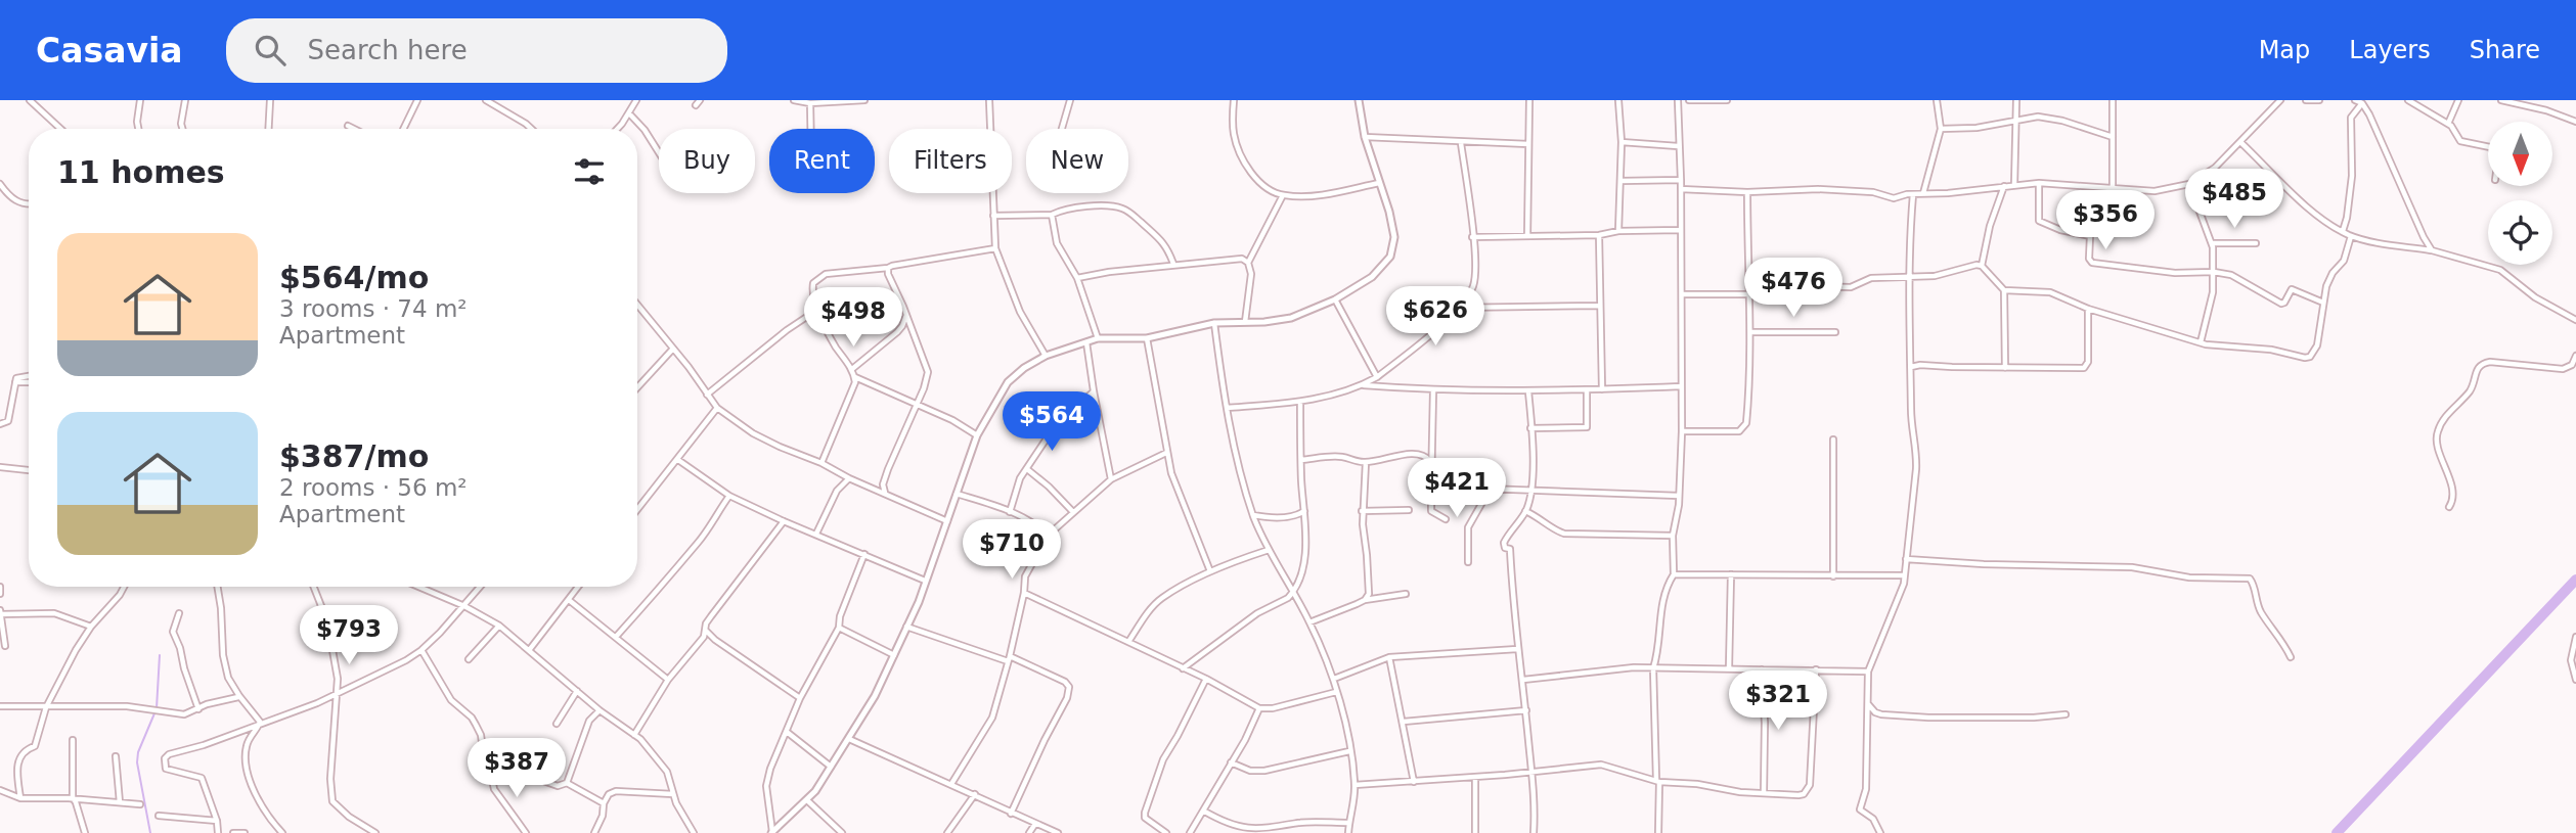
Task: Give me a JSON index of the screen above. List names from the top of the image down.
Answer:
{
  "north": "bottom",
  "page": {
    "header": "Casavia",
    "search": "Search here",
    "nav": ["Map", "Layers", "Share"],
    "chip": [
      "Buy",
      "Rent",
      "Filters",
      "New"
    ],
    "heading": "11 homes",
    "price": [
      "$485",
      "$356",
      "$476",
      "$626",
      "$498",
      "$564",
      "$421",
      "$710",
      "$793",
      "$321",
      "$387"
    ],
    "list": [
      {
        "name": "$564/mo",
        "note": "3 rooms · 74 m² · Apartment"
      },
      {
        "name": "$387/mo",
        "note": "2 rooms · 56 m² · Apartment"
      }
    ]
  }
}
